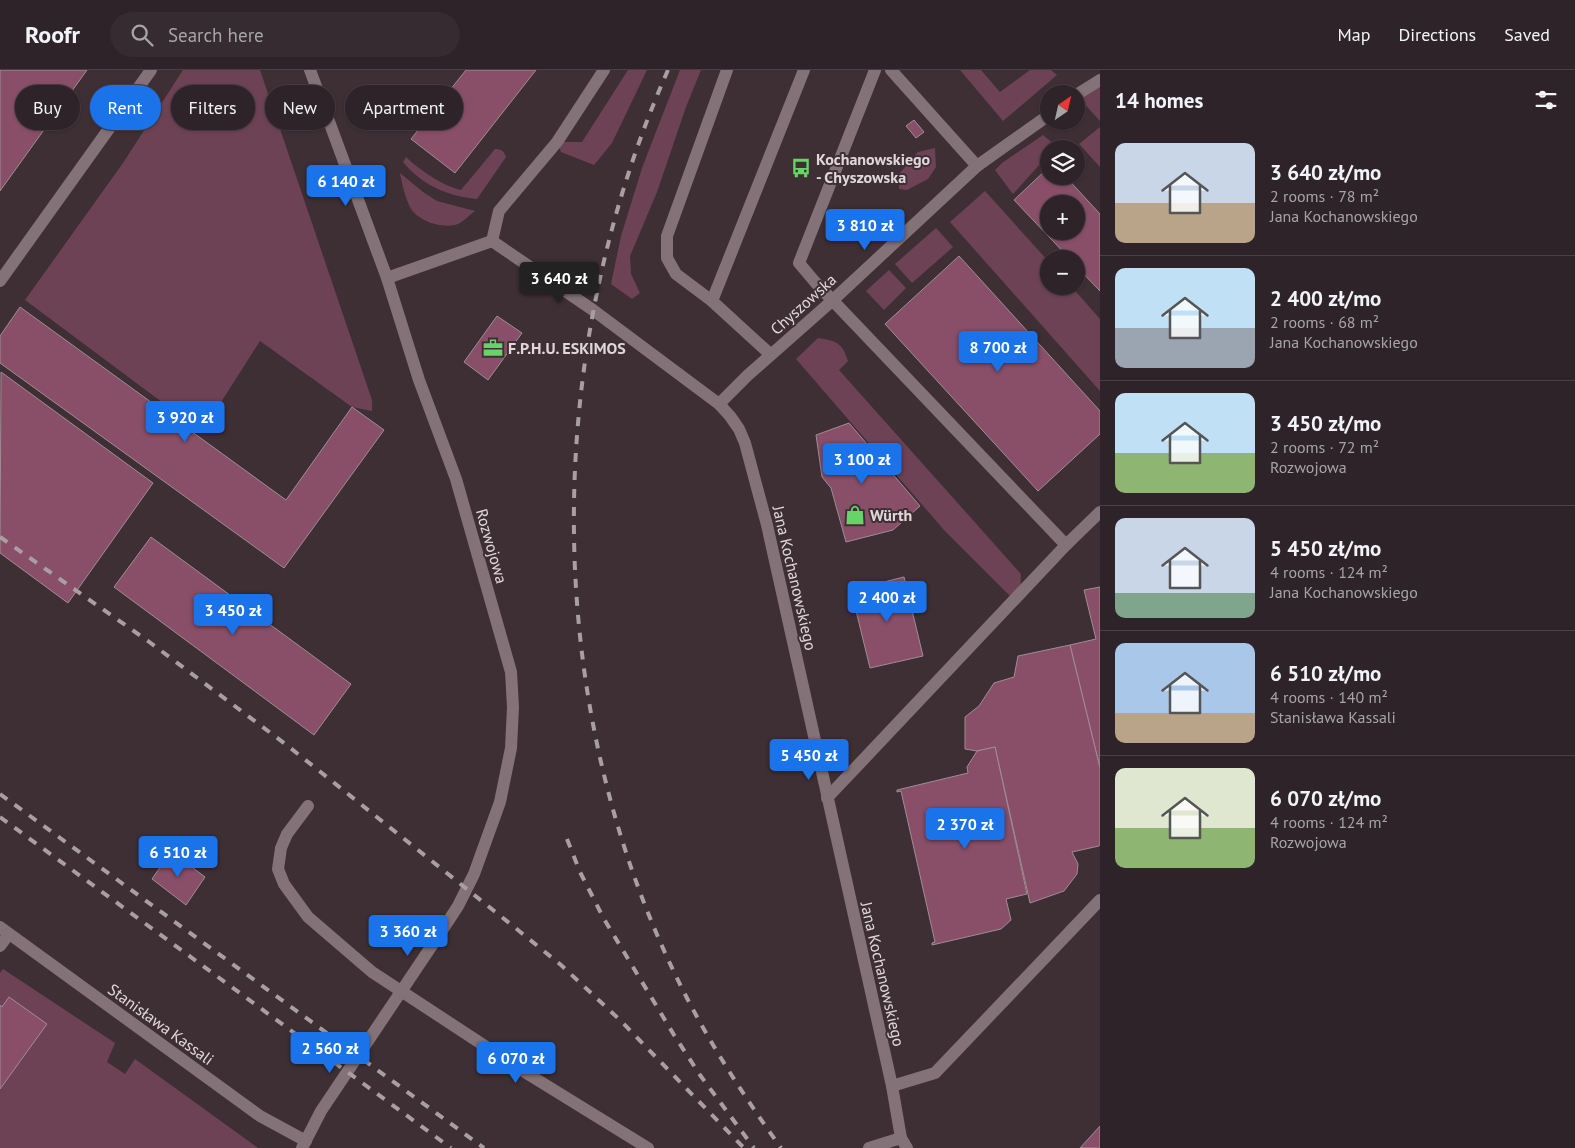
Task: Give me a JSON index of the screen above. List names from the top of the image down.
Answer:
{
  "streets": {
    "street": [
      "Chyszowska",
      "Rozwojowa",
      "Jana Kochanowskiego",
      "Stanisława Kassali"
    ]
  },
  "crossings": [
    ["Chyszowska", "Jana Kochanowskiego"],
    ["Rozwojowa", "Stanisława Kassali"]
  ],
  "places": {
    "bus stop": ["Kochanowskiego - Chyszowska"],
    "office": ["F.P.H.U. ESKIMOS"],
    "shop": ["Würth"]
  },
  "north": "top right",
  "page": {
    "header": "Roofr",
    "search": "Search here",
    "nav": ["Map", "Directions", "Saved"],
    "heading": "14 homes",
    "map_buttons": ["+", "−"],
    "chip": [
      "Buy",
      "Rent",
      "Filters",
      "New",
      "Apartment"
    ],
    "list": [
      {
        "name": "3 640 zł/mo",
        "note": "2 rooms · 78 m² · Jana Kochanowskiego"
      },
      {
        "name": "2 400 zł/mo",
        "note": "2 rooms · 68 m² · Jana Kochanowskiego"
      },
      {
        "name": "3 450 zł/mo",
        "note": "2 rooms · 72 m² · Rozwojowa"
      },
      {
        "name": "5 450 zł/mo",
        "note": "4 rooms · 124 m² · Jana Kochanowskiego"
      },
      {
        "name": "6 510 zł/mo",
        "note": "4 rooms · 140 m² · Stanisława Kassali"
      },
      {
        "name": "6 070 zł/mo",
        "note": "4 rooms · 124 m² · Rozwojowa"
      }
    ],
    "price": [
      "6 140 zł",
      "3 810 zł",
      "3 640 zł",
      "8 700 zł",
      "3 920 zł",
      "3 100 zł",
      "2 400 zł",
      "3 450 zł",
      "5 450 zł",
      "2 370 zł",
      "6 510 zł",
      "3 360 zł",
      "2 560 zł",
      "6 070 zł"
    ]
  }
}
